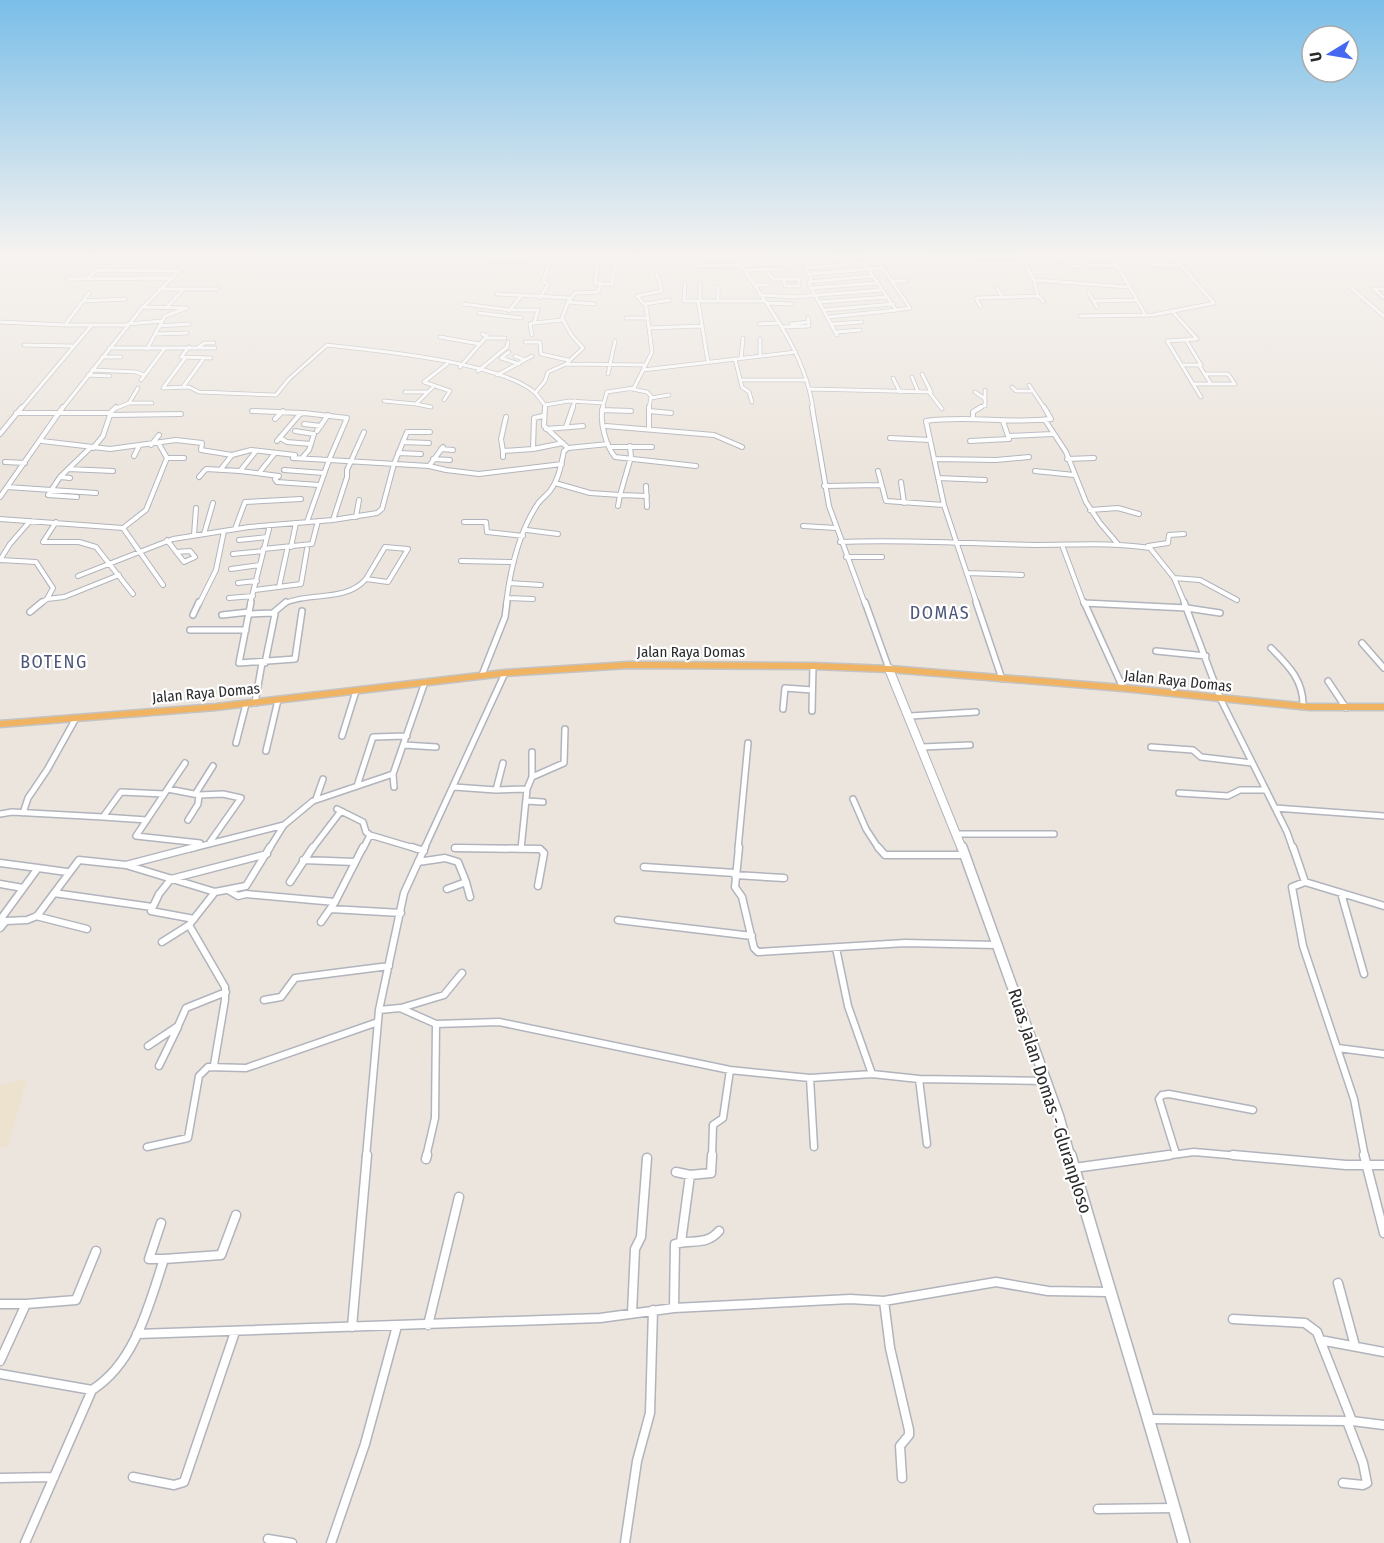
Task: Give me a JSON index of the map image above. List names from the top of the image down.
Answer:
{
  "streets": {
    "highway": ["Jalan Raya Domas"],
    "main road": ["Ruas Jalan Domas - Gluranploso"]
  },
  "crossings": [
    ["Jalan Raya Domas", "Ruas Jalan Domas - Gluranploso"]
  ],
  "districts": ["DOMAS", "BOTENG"],
  "north": "left"
}
